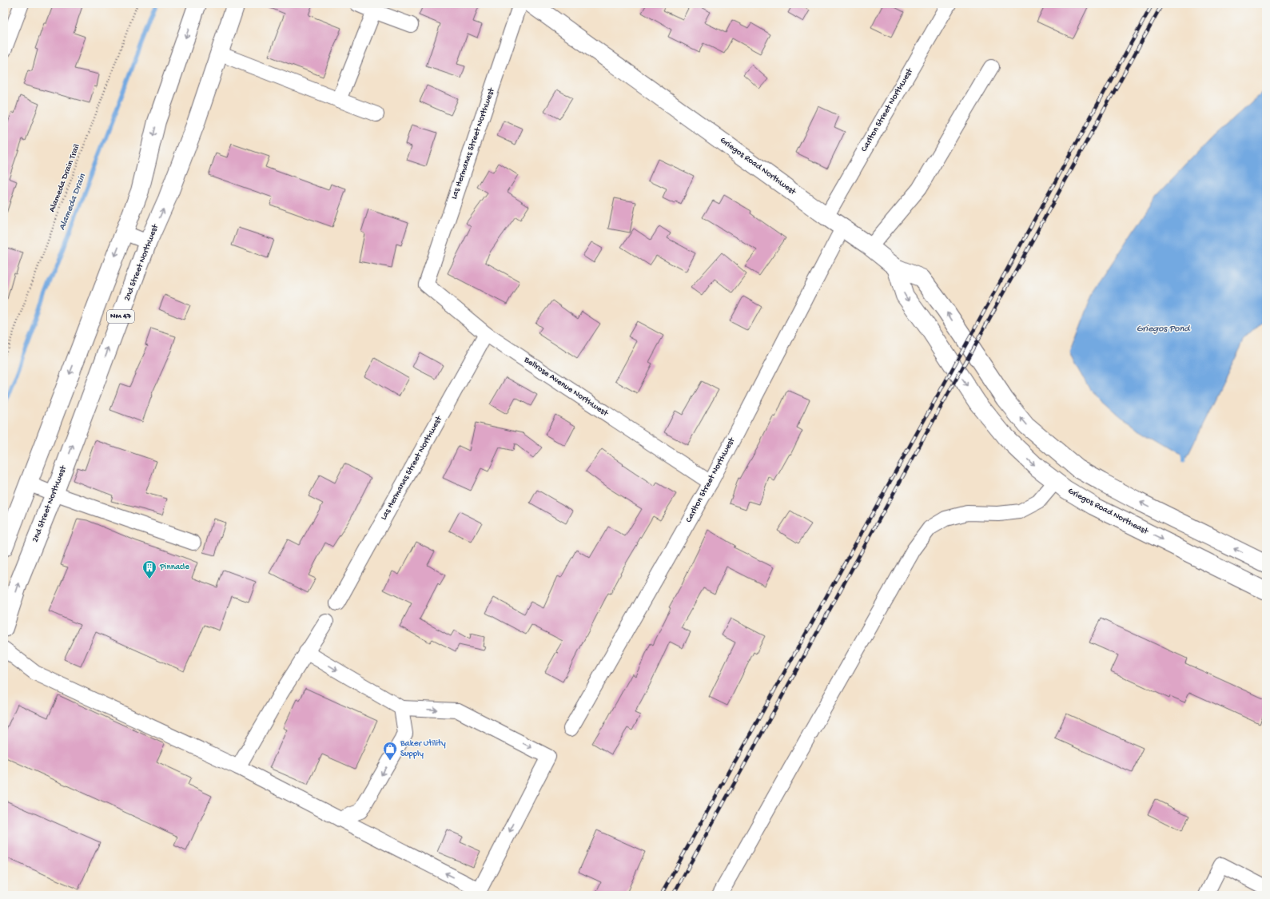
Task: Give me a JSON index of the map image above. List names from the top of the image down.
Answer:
{
  "streets": {
    "main road": [
      "Griegos Road Northwest",
      "2nd Street Northwest",
      "NM 47",
      "Griegos Road Northeast"
    ],
    "street": ["Carlton Street Northwest", "Las Hermanas Street Northwest", "Bellrose Avenue Northwest"],
    "path": ["Alameda Drain Trail"]
  },
  "crossings": [
    ["Carlton Street Northwest", "Griegos Road Northwest"],
    ["Carlton Street Northwest", "Bellrose Avenue Northwest"],
    ["Las Hermanas Street Northwest", "Bellrose Avenue Northwest"],
    ["Griegos Road Northwest", "Griegos Road Northeast"]
  ],
  "one_way": ["Griegos Road Northwest", "Griegos Road Northeast"],
  "water": ["Alameda Drain", "Griegos Pond"],
  "places": {
    "building": ["Pinnacle"],
    "shop": ["Baker Utility Supply"]
  }
}
